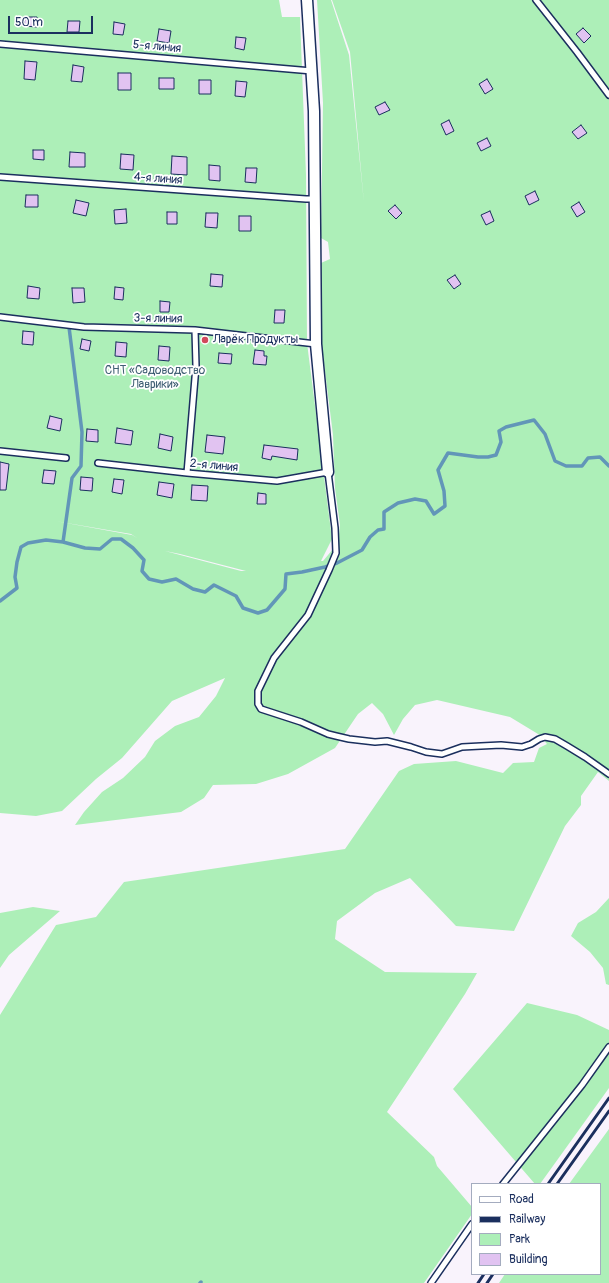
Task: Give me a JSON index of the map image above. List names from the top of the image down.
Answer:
{
  "streets": {
    "lane": [
      "5-я линия",
      "4-я линия",
      "3-я линия",
      "2-я линия"
    ]
  },
  "parks": ["СНТ «Садоводство Лаврики»"],
  "places": ["Ларёк Продукты"],
  "legend": [
    "Road",
    "Railway",
    "Park",
    "Building"
  ],
  "scale_bar": "50 m"
}
